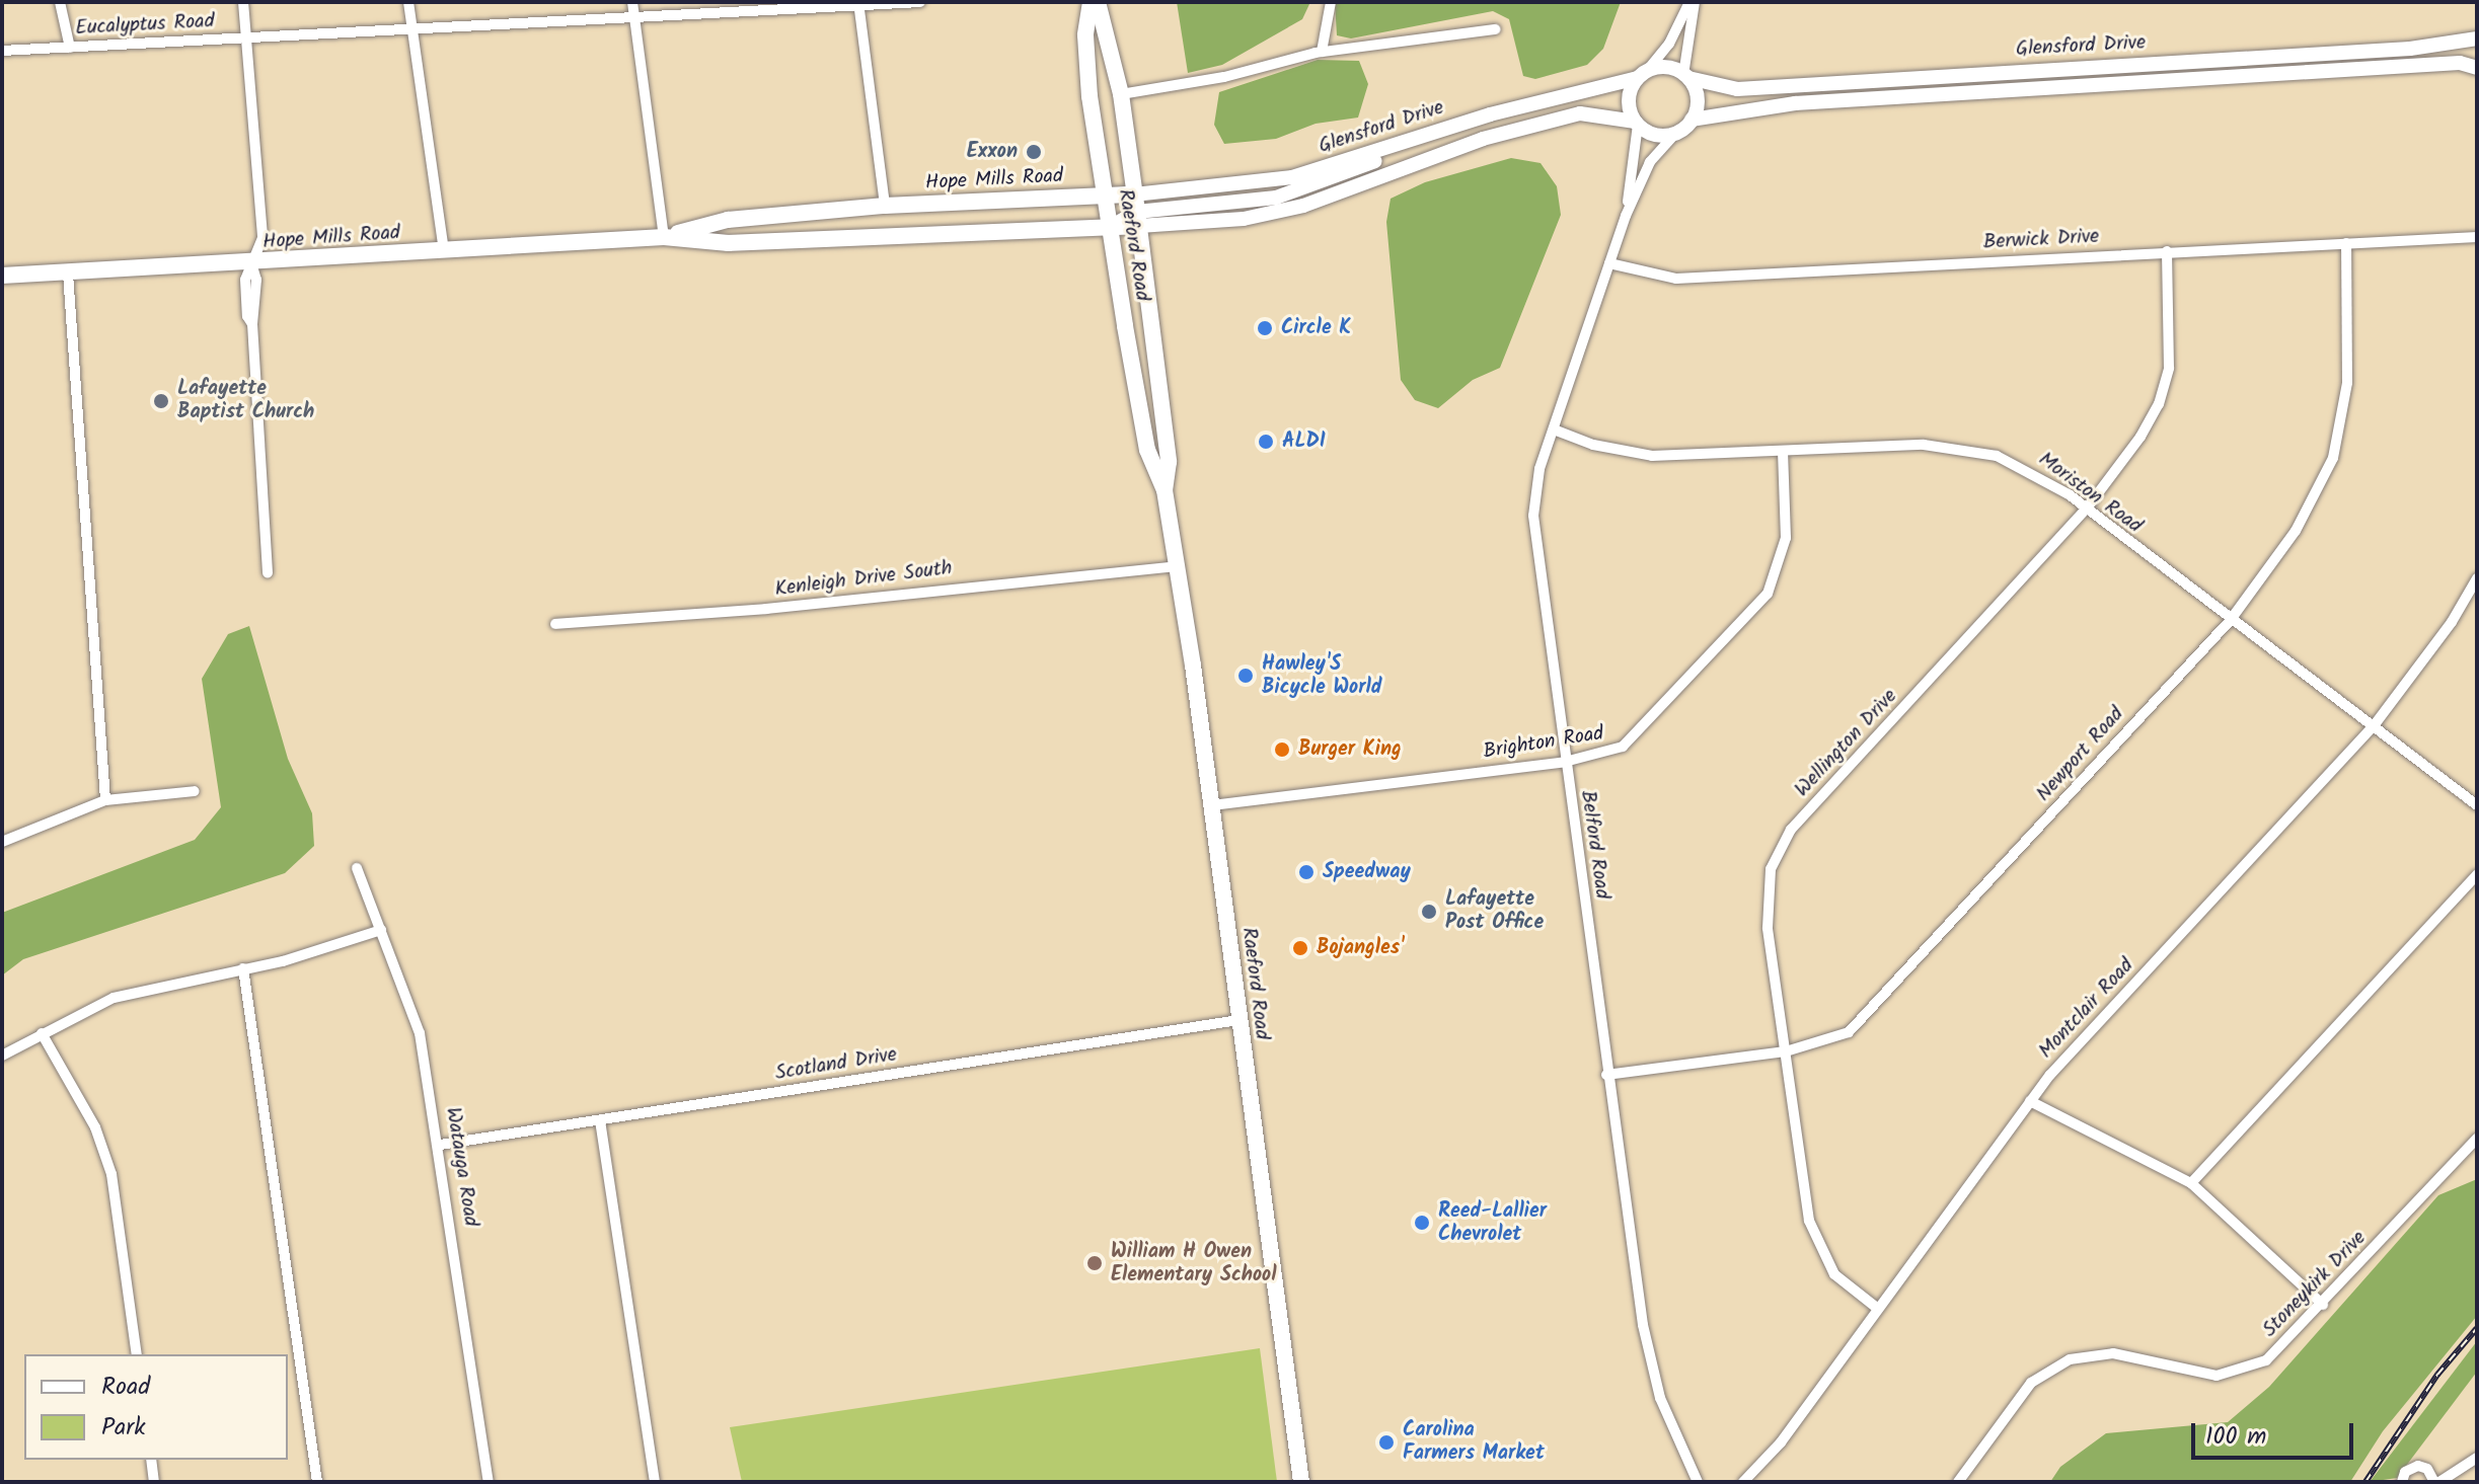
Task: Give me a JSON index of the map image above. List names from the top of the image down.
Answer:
{
  "streets": {
    "main road": ["Glensford Drive", "Hope Mills Road", "Raeford Road"],
    "street": [
      "Eucalyptus Road",
      "Berwick Drive",
      "Moriston Road",
      "Kenleigh Drive South",
      "Brighton Road",
      "Wellington Drive",
      "Newport Road",
      "Belford Road",
      "Montclair Road",
      "Scotland Drive",
      "Watauga Road",
      "Stoneykirk Drive"
    ]
  },
  "crossings": [
    ["Glensford Drive", "Hope Mills Road"],
    ["Glensford Drive", "Raeford Road"],
    ["Glensford Drive", "Belford Road"],
    ["Hope Mills Road", "Raeford Road"],
    ["Berwick Drive", "Wellington Drive"],
    ["Berwick Drive", "Newport Road"],
    ["Berwick Drive", "Belford Road"],
    ["Raeford Road", "Kenleigh Drive South"],
    ["Raeford Road", "Brighton Road"],
    ["Raeford Road", "Scotland Drive"],
    ["Moriston Road", "Brighton Road"],
    ["Moriston Road", "Wellington Drive"],
    ["Moriston Road", "Newport Road"],
    ["Moriston Road", "Belford Road"],
    ["Moriston Road", "Montclair Road"],
    ["Brighton Road", "Belford Road"],
    ["Wellington Drive", "Newport Road"],
    ["Wellington Drive", "Montclair Road"],
    ["Newport Road", "Belford Road"],
    ["Scotland Drive", "Watauga Road"]
  ],
  "places": [
    "Exxon",
    "Circle K",
    "Lafayette Baptist Church",
    "ALDI",
    "Hawley'S Bicycle World",
    "Burger King",
    "Speedway",
    "Lafayette Post Office",
    "Bojangles'",
    "Reed-Lallier Chevrolet",
    "William H Owen Elementary School",
    "Carolina Farmers Market"
  ],
  "legend": ["Road", "Park"],
  "scale_bar": "100 m"
}
